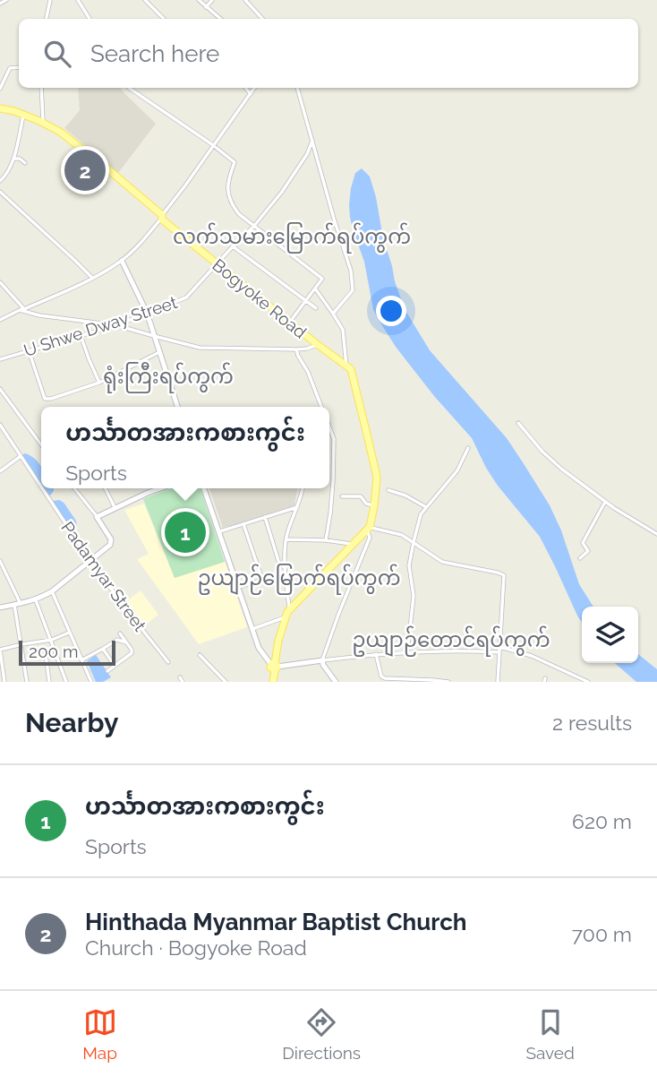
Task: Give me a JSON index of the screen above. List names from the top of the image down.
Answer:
{
  "streets": {
    "main road": ["Bogyoke Road"],
    "street": ["U Shwe Dway Street", "Padamyar Street"]
  },
  "crossings": [
    ["Bogyoke Road", "U Shwe Dway Street"]
  ],
  "districts": [
    "လက်သမားမြောက်ရပ်ကွက်",
    "ရုံးကြီးရပ်ကွက်",
    "ဥယျာဉ်မြောက်ရပ်ကွက်",
    "ဥယျာဉ်တောင်ရပ်ကွက်"
  ],
  "scale_bar": "200 m",
  "page": {
    "search": "Search here",
    "pins": ["2", "1"],
    "popup": ["ဟင်္သာတအားကစားကွင်း", "Sports"],
    "scale": "200 m",
    "heading": ["Nearby", "2 results"],
    "list": [
      {
        "mark": "1",
        "name": "ဟင်္သာတအားကစားကွင်း",
        "note": "Sports",
        "value": "620 m"
      },
      {
        "mark": "2",
        "name": "Hinthada Myanmar Baptist Church",
        "note": "Church · Bogyoke Road",
        "value": "700 m"
      }
    ],
    "nav": ["Map", "Directions", "Saved"]
  }
}
